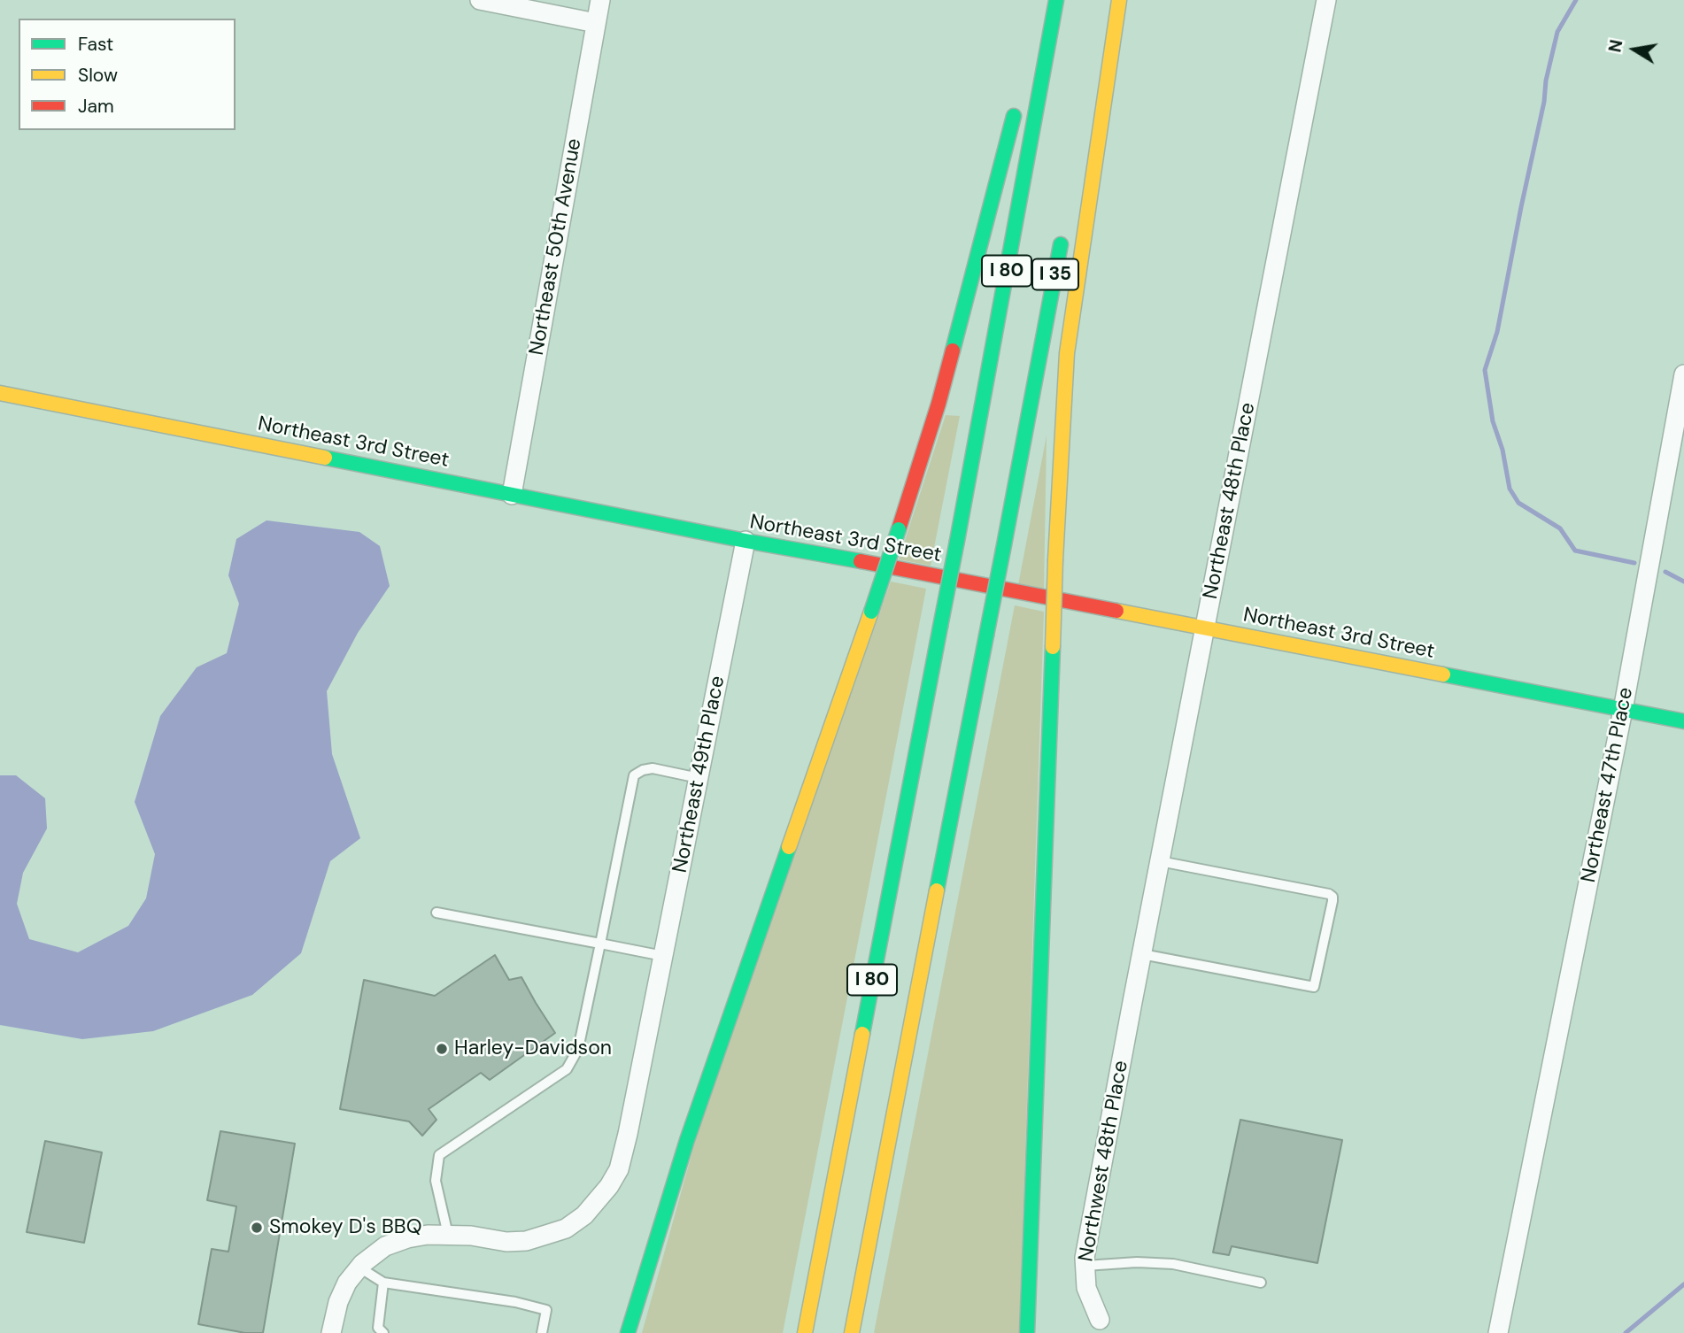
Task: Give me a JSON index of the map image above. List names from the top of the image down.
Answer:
{
  "streets": {
    "main road": ["I 80", "I 35", "Northeast 3rd Street"],
    "street": [
      "Northeast 50th Avenue",
      "Northeast 48th Place",
      "Northeast 49th Place",
      "Northeast 47th Place",
      "Northwest 48th Place"
    ]
  },
  "crossings": [
    ["Northeast 50th Avenue", "Northeast 3rd Street"],
    ["I 80", "I 35"],
    ["Northeast 3rd Street", "Northeast 48th Place"],
    ["Northeast 3rd Street", "Northeast 49th Place"],
    ["Northeast 3rd Street", "Northeast 47th Place"],
    ["Northeast 48th Place", "Northwest 48th Place"]
  ],
  "places": ["Harley-Davidson", "Smokey D's BBQ"],
  "legend": ["Fast", "Slow", "Jam"],
  "north": "left"
}
